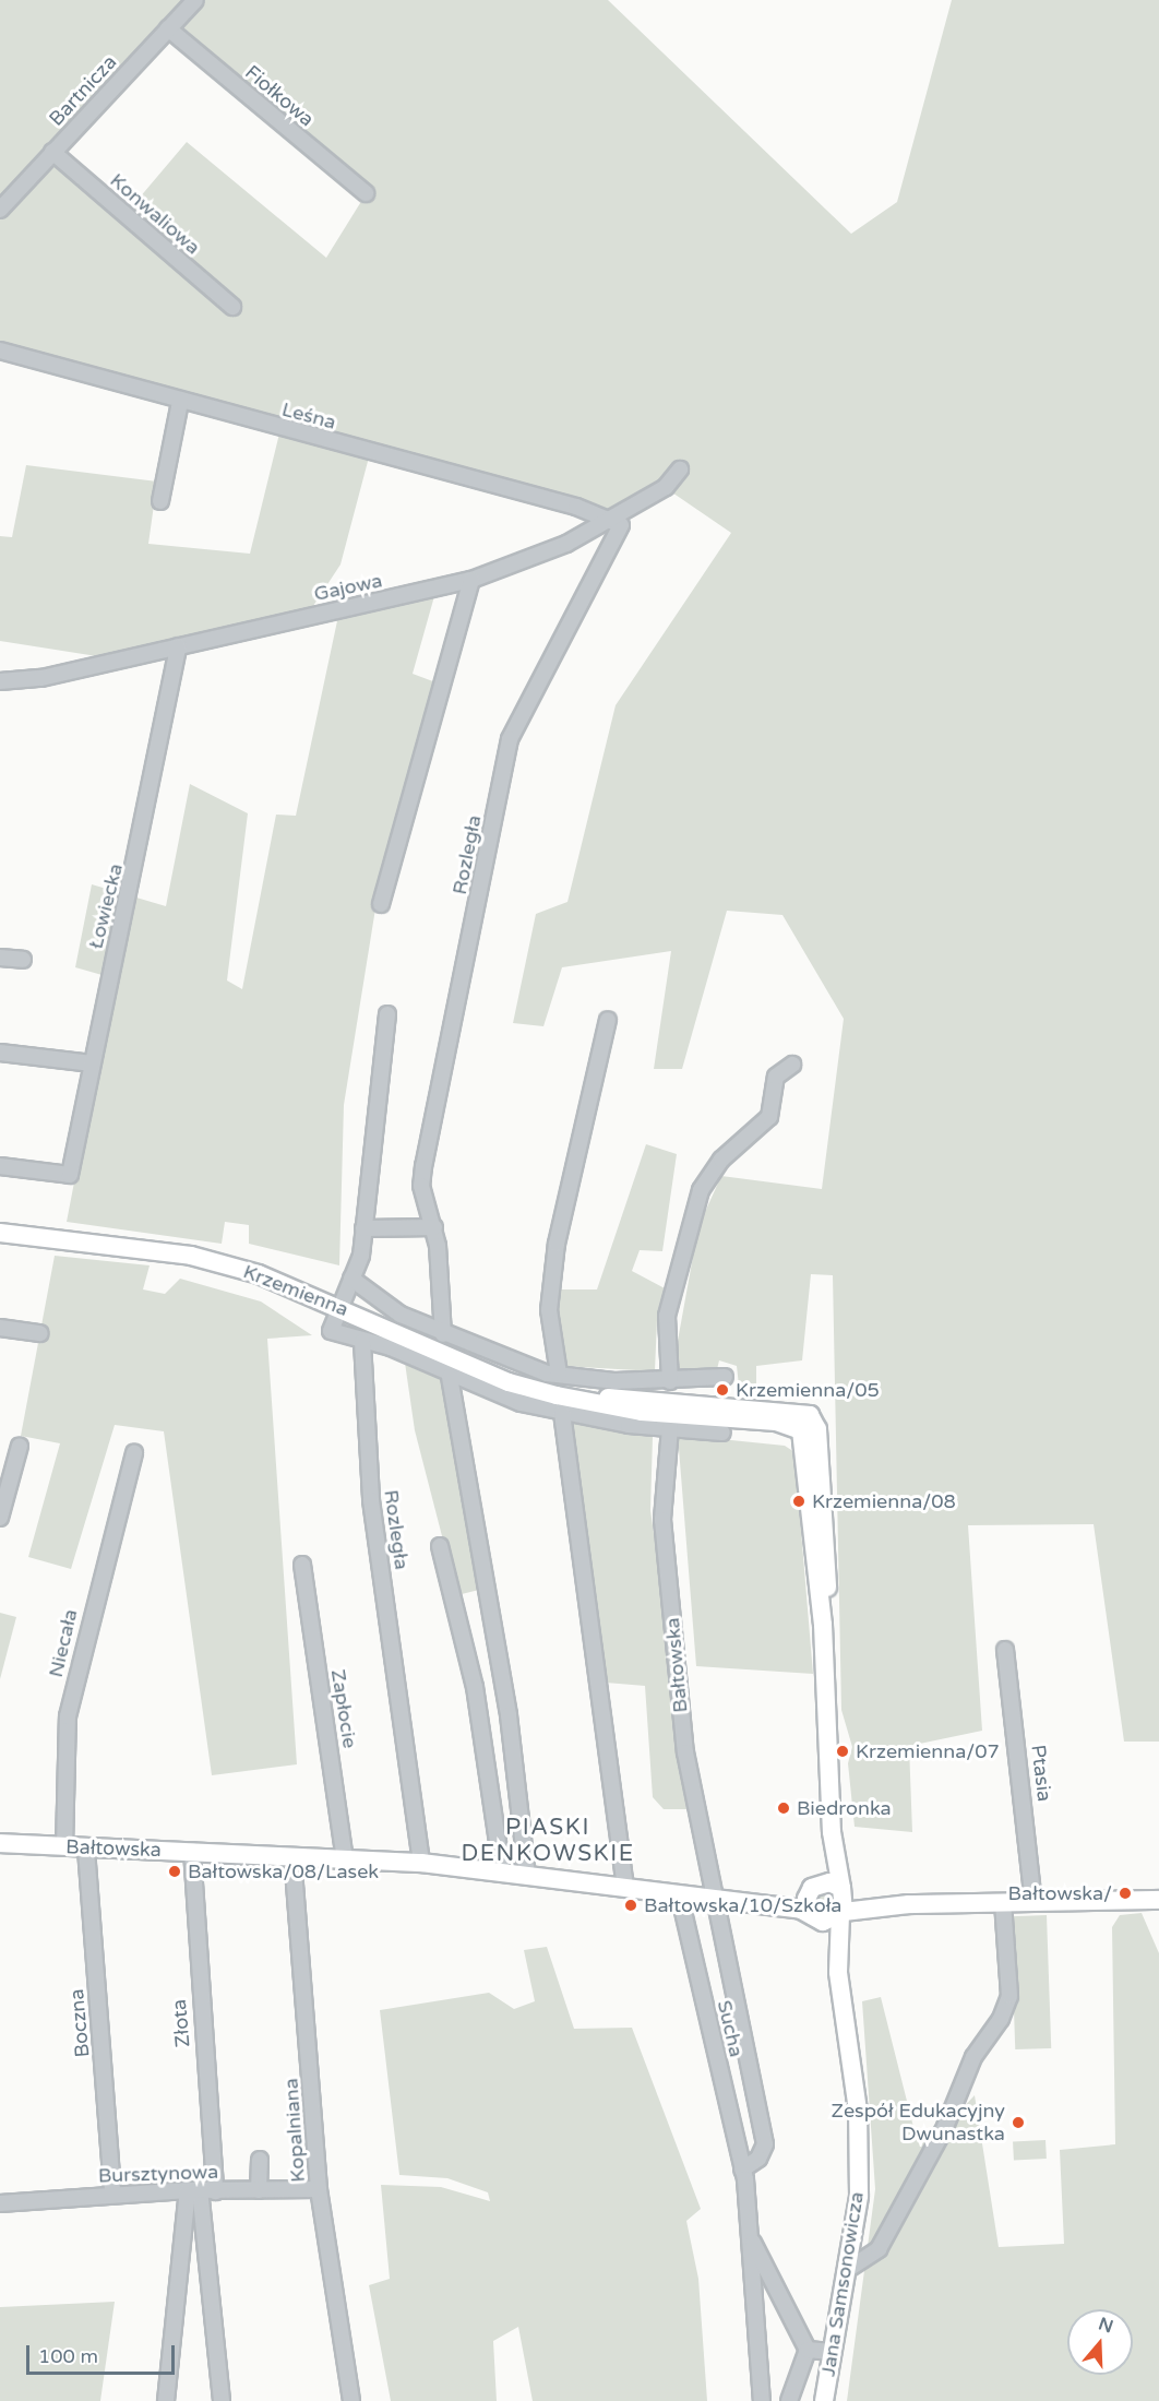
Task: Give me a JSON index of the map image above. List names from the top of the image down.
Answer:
{
  "streets": {
    "main road": ["Krzemienna", "Bałtowska", "Jana Samsonowicza"],
    "street": [
      "Bartnicza",
      "Fiołkowa",
      "Konwaliowa",
      "Leśna",
      "Gajowa",
      "Rozległa",
      "Łowiecka",
      "Niecała",
      "Zapłocie",
      "Ptasia",
      "Boczna",
      "Złota",
      "Sucha",
      "Kopalniana",
      "Bursztynowa"
    ]
  },
  "crossings": [
    ["Bartnicza", "Fiołkowa"],
    ["Bartnicza", "Konwaliowa"],
    ["Leśna", "Gajowa"],
    ["Leśna", "Rozległa"],
    ["Gajowa", "Rozległa"],
    ["Gajowa", "Łowiecka"],
    ["Rozległa", "Bałtowska"],
    ["Krzemienna", "Bałtowska"],
    ["Krzemienna", "Jana Samsonowicza"],
    ["Niecała", "Bałtowska"],
    ["Bałtowska", "Zapłocie"],
    ["Bałtowska", "Boczna"],
    ["Bałtowska", "Złota"],
    ["Bałtowska", "Sucha"],
    ["Bałtowska", "Kopalniana"],
    ["Bałtowska", "Jana Samsonowicza"],
    ["Boczna", "Bursztynowa"],
    ["Złota", "Bursztynowa"],
    ["Kopalniana", "Bursztynowa"]
  ],
  "districts": ["PIASKI DENKOWSKIE"],
  "places": [
    "Krzemienna/05",
    "Krzemienna/08",
    "Krzemienna/07",
    "Biedronka",
    "Bałtowska/08/Lasek",
    "Bałtowska/",
    "Bałtowska/10/Szkoła",
    "Zespół Edukacyjny Dwunastka"
  ],
  "scale_bar": "100 m",
  "north": "top"
}
